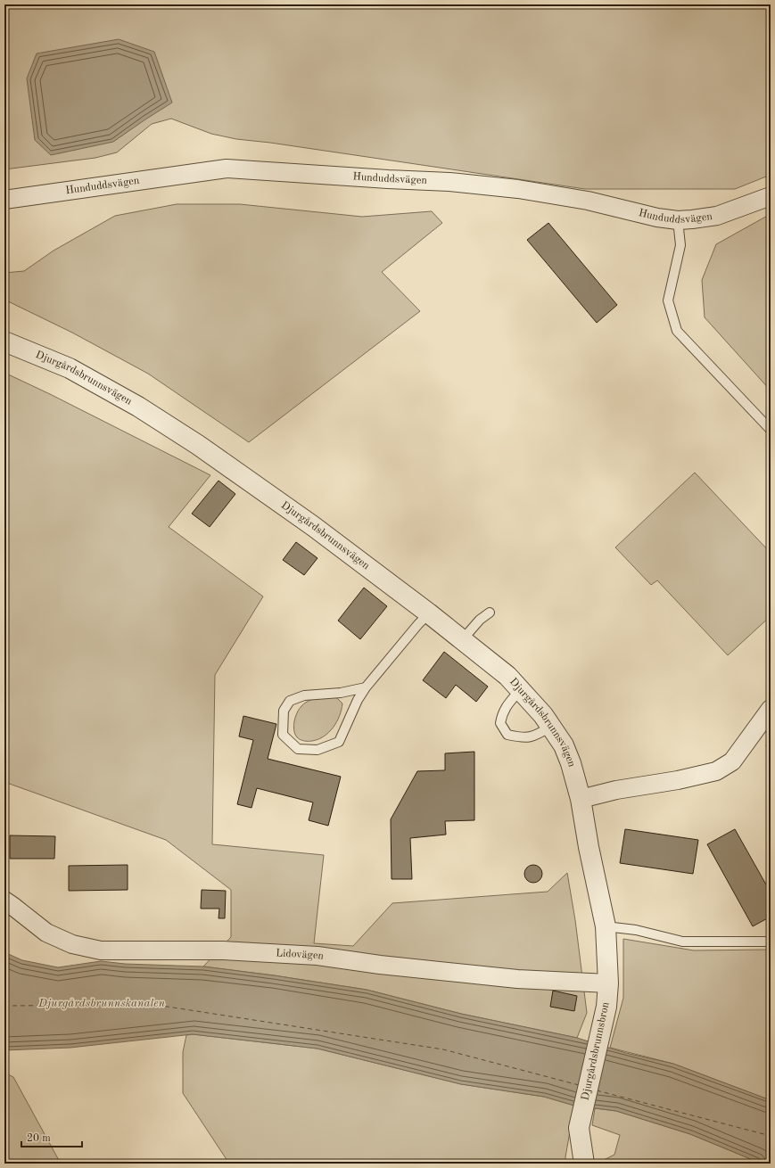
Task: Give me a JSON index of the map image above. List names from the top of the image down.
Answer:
{
  "streets": {
    "street": [
      "Hunduddsvägen",
      "Djurgårdsbrunnsvägen",
      "Lidovägen",
      "Djurgårdsbrunnsbron"
    ]
  },
  "crossings": [
    ["Djurgårdsbrunnsvägen", "Lidovägen"],
    ["Djurgårdsbrunnsvägen", "Djurgårdsbrunnsbron"],
    ["Lidovägen", "Djurgårdsbrunnsbron"]
  ],
  "water": ["Djurgårdsbrunnskanalen"],
  "scale_bar": "20 m"
}
